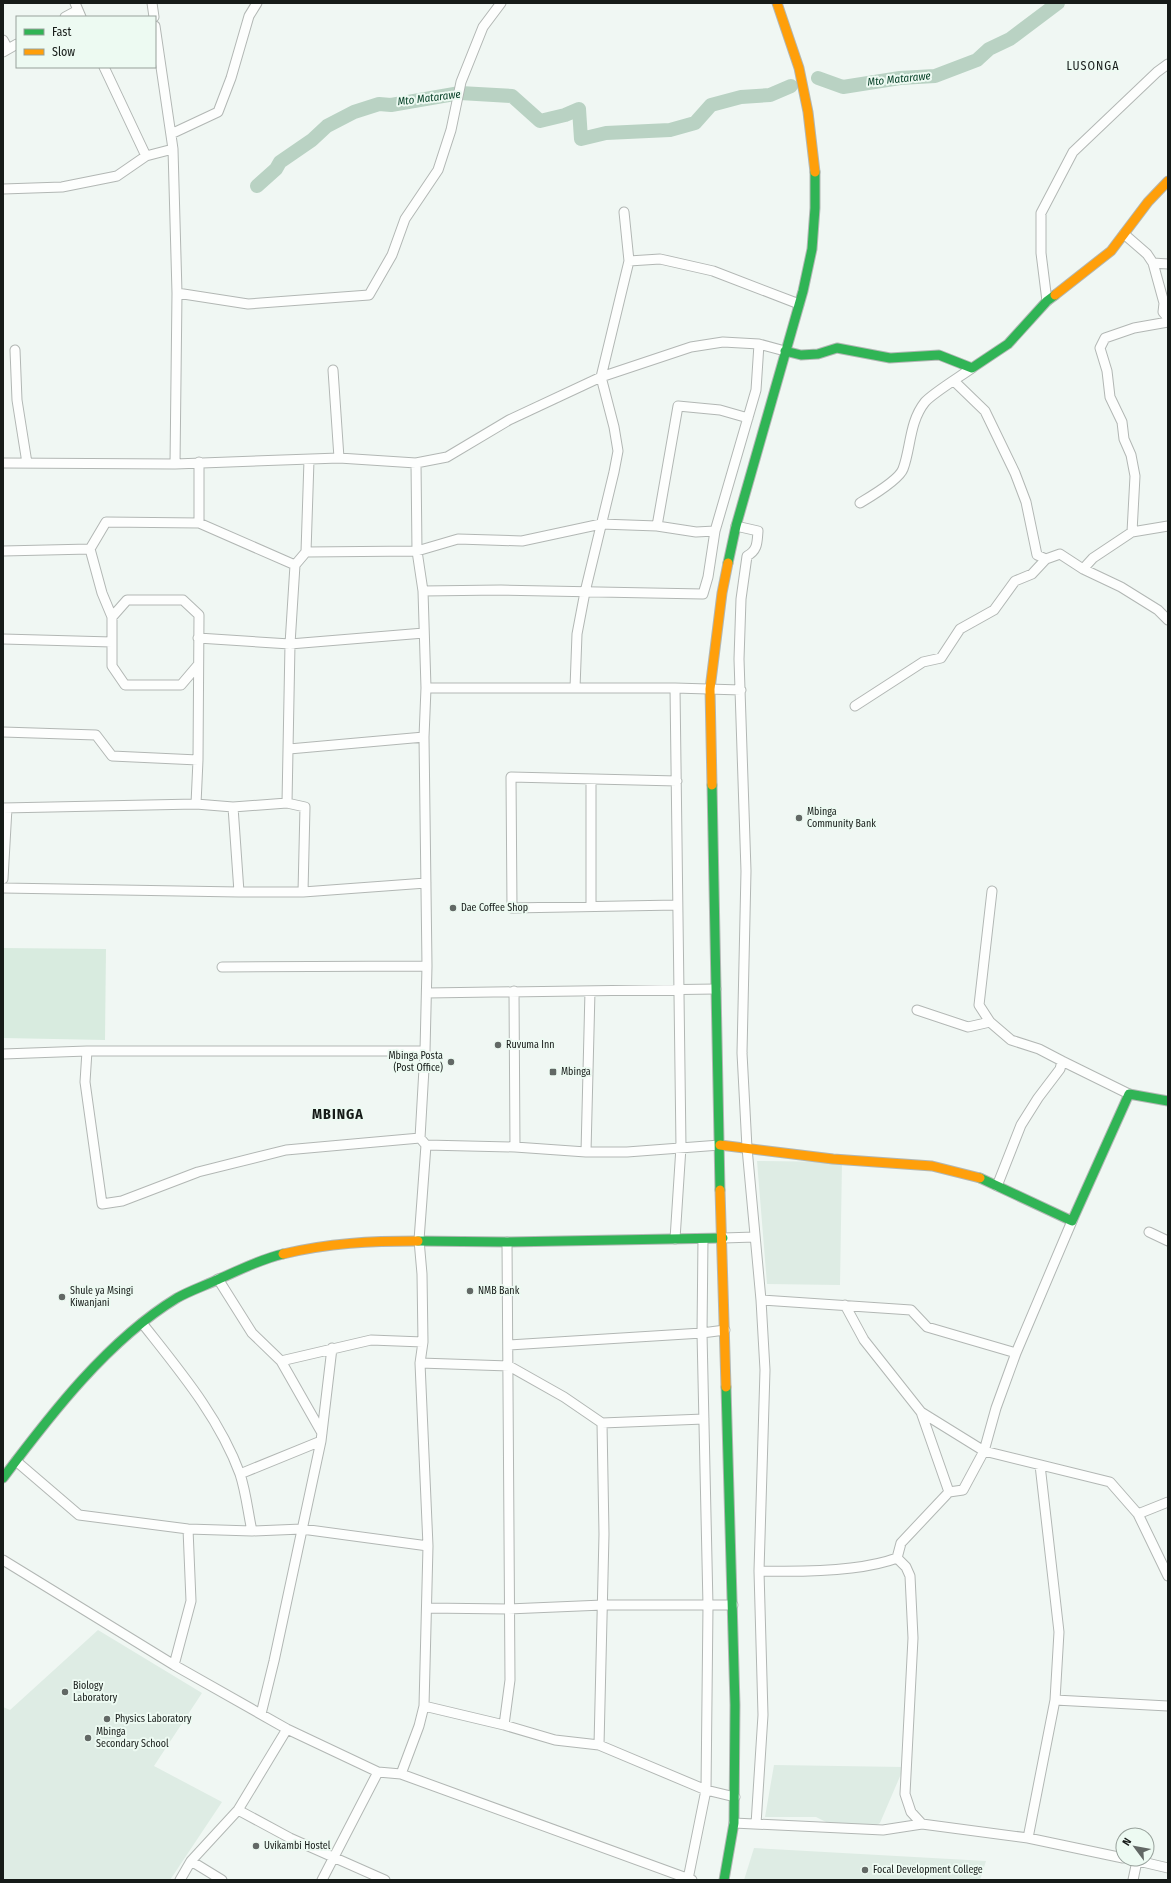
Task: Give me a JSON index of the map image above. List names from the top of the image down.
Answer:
{
  "districts": ["LUSONGA", "MBINGA"],
  "water": ["Mto Matarawe"],
  "places": {
    "other": [
      "Mbinga Community Bank",
      "Dae Coffee Shop",
      "Ruvuma Inn",
      "Mbinga Posta (Post Office)",
      "NMB Bank",
      "Shule ya Msingi Kiwanjani",
      "Biology Laboratory",
      "Physics Laboratory",
      "Mbinga Secondary School",
      "Uvikambi Hostel",
      "Focal Development College"
    ],
    "transit": ["Mbinga"]
  },
  "legend": ["Fast", "Slow"],
  "north": "top left"
}
